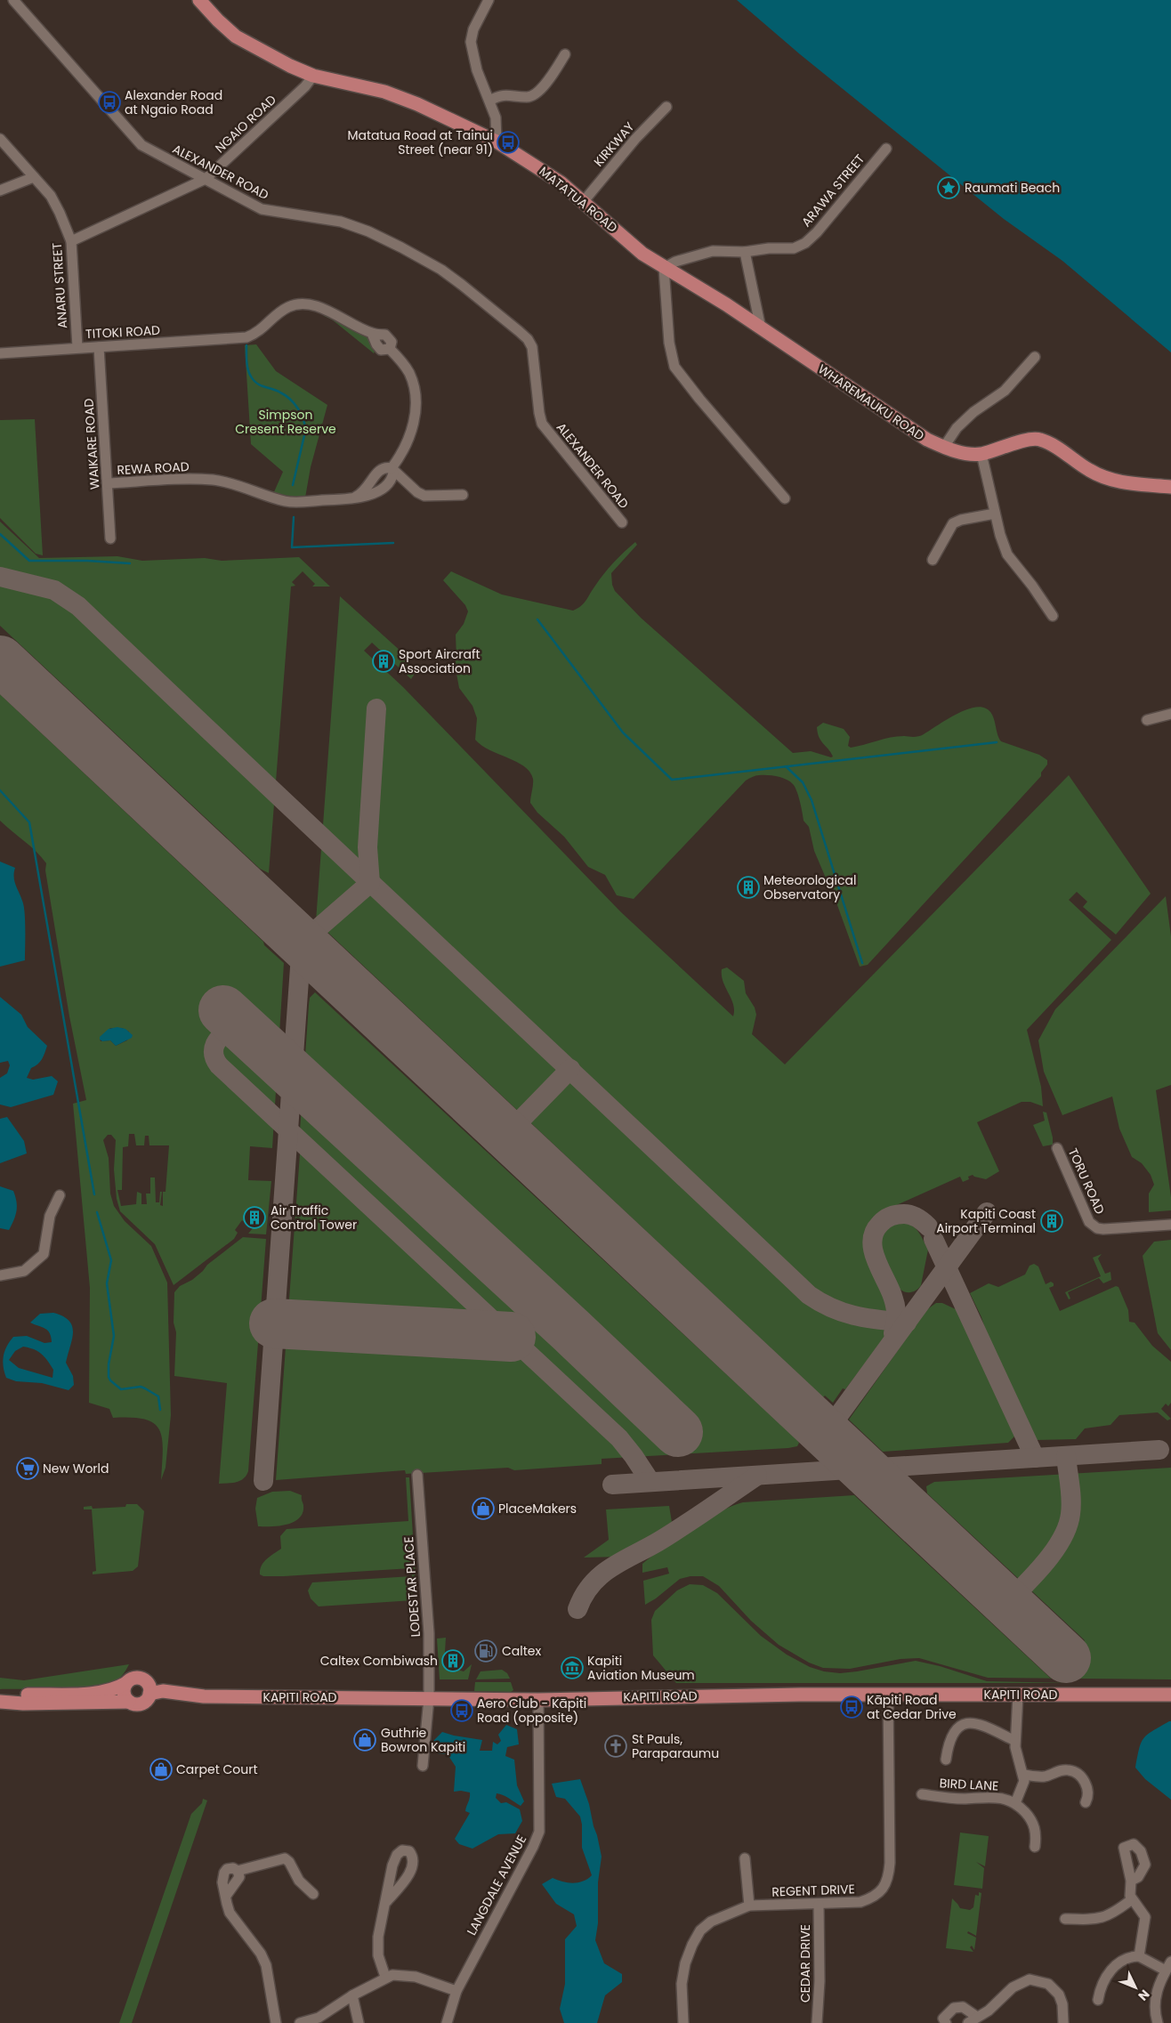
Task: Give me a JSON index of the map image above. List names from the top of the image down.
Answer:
{
  "streets": {
    "main road": ["MATATUA ROAD", "WHAREMAUKU ROAD", "KAPITI ROAD"],
    "street": [
      "NGAIO ROAD",
      "KIRKWAY",
      "ALEXANDER ROAD",
      "ARAWA STREET",
      "ANARU STREET",
      "TITOKI ROAD",
      "WAIKARE ROAD",
      "REWA ROAD",
      "TORU ROAD",
      "LODESTAR PLACE",
      "BIRD LANE",
      "LANGDALE AVENUE",
      "REGENT DRIVE",
      "CEDAR DRIVE"
    ]
  },
  "crossings": [
    ["NGAIO ROAD", "ALEXANDER ROAD"],
    ["NGAIO ROAD", "MATATUA ROAD"],
    ["NGAIO ROAD", "ANARU STREET"],
    ["KIRKWAY", "MATATUA ROAD"],
    ["ARAWA STREET", "MATATUA ROAD"],
    ["ARAWA STREET", "WHAREMAUKU ROAD"],
    ["MATATUA ROAD", "WHAREMAUKU ROAD"],
    ["ANARU STREET", "TITOKI ROAD"],
    ["TITOKI ROAD", "WAIKARE ROAD"],
    ["TITOKI ROAD", "REWA ROAD"],
    ["WAIKARE ROAD", "REWA ROAD"],
    ["LODESTAR PLACE", "KAPITI ROAD"],
    ["KAPITI ROAD", "LANGDALE AVENUE"],
    ["KAPITI ROAD", "REGENT DRIVE"],
    ["REGENT DRIVE", "CEDAR DRIVE"]
  ],
  "parks": ["Simpson Cresent Reserve"],
  "places": {
    "bus stop": [
      "Alexander Road at Ngaio Road",
      "Matatua Road at Tainui Street (near 91)",
      "Kāpiti Road at Cedar Drive",
      "Aero Club - Kāpiti Road (opposite)"
    ],
    "place": ["Raumati Beach"],
    "building": [
      "Sport Aircraft Association",
      "Meteorological Observatory",
      "Air Traffic Control Tower",
      "Kapiti Coast Airport Terminal",
      "Caltex Combiwash"
    ],
    "supermarket": ["New World"],
    "shop": ["PlaceMakers", "Guthrie Bowron Kapiti", "Carpet Court"],
    "fuel station": ["Caltex"],
    "museum": ["Kapiti Aviation Museum"],
    "church": ["St Pauls, Paraparaumu"]
  },
  "north": "bottom right"
}
